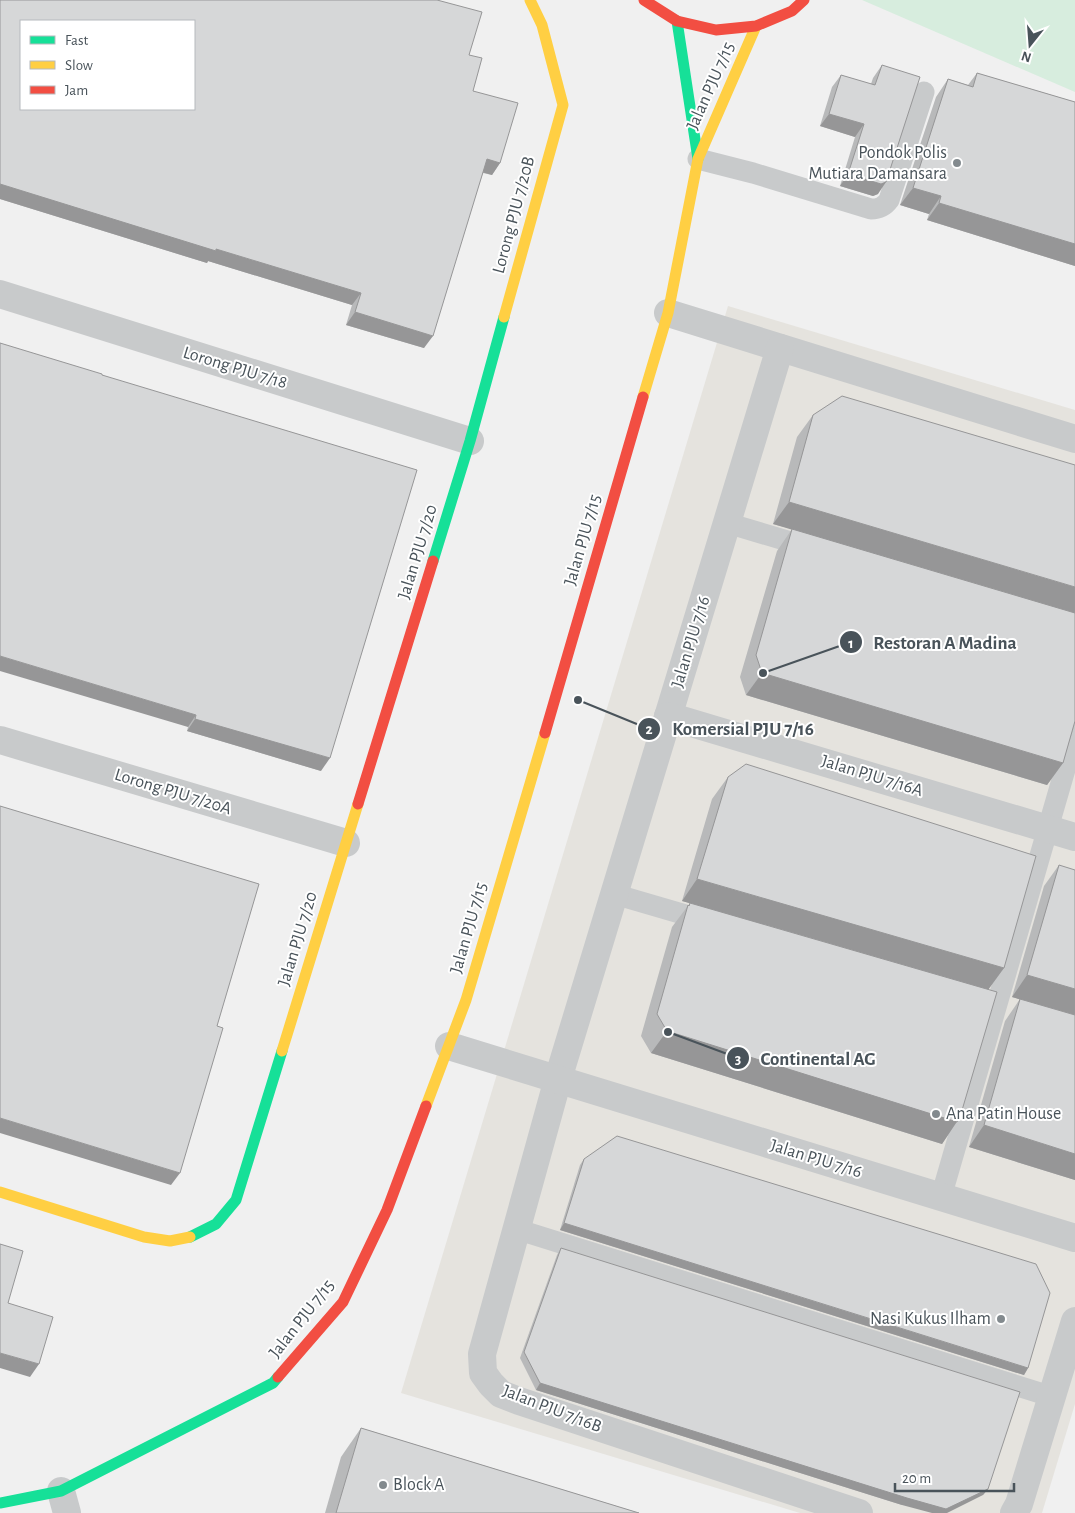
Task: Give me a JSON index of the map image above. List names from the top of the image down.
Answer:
{
  "streets": {
    "street": [
      "Jalan PJU 7/15",
      "Lorong PJU 7/20B",
      "Lorong PJU 7/18",
      "Jalan PJU 7/20",
      "Jalan PJU 7/16",
      "Jalan PJU 7/16A",
      "Lorong PJU 7/20A",
      "Jalan PJU 7/16B"
    ]
  },
  "crossings": [
    ["Jalan PJU 7/15", "Jalan PJU 7/16"],
    ["Lorong PJU 7/20B", "Lorong PJU 7/18"],
    ["Lorong PJU 7/20B", "Jalan PJU 7/20"],
    ["Lorong PJU 7/18", "Jalan PJU 7/20"],
    ["Jalan PJU 7/20", "Lorong PJU 7/20A"],
    ["Jalan PJU 7/16", "Jalan PJU 7/16A"],
    ["Jalan PJU 7/16", "Jalan PJU 7/16B"]
  ],
  "places": [
    "Pondok Polis Mutiara Damansara",
    "Restoran A Madina",
    "Komersial PJU 7/16",
    "Continental AG",
    "Ana Patin House",
    "Nasi Kukus Ilham",
    "Block A"
  ],
  "legend": ["Fast", "Slow", "Jam"],
  "scale_bar": "20 m",
  "north": "bottom"
}
